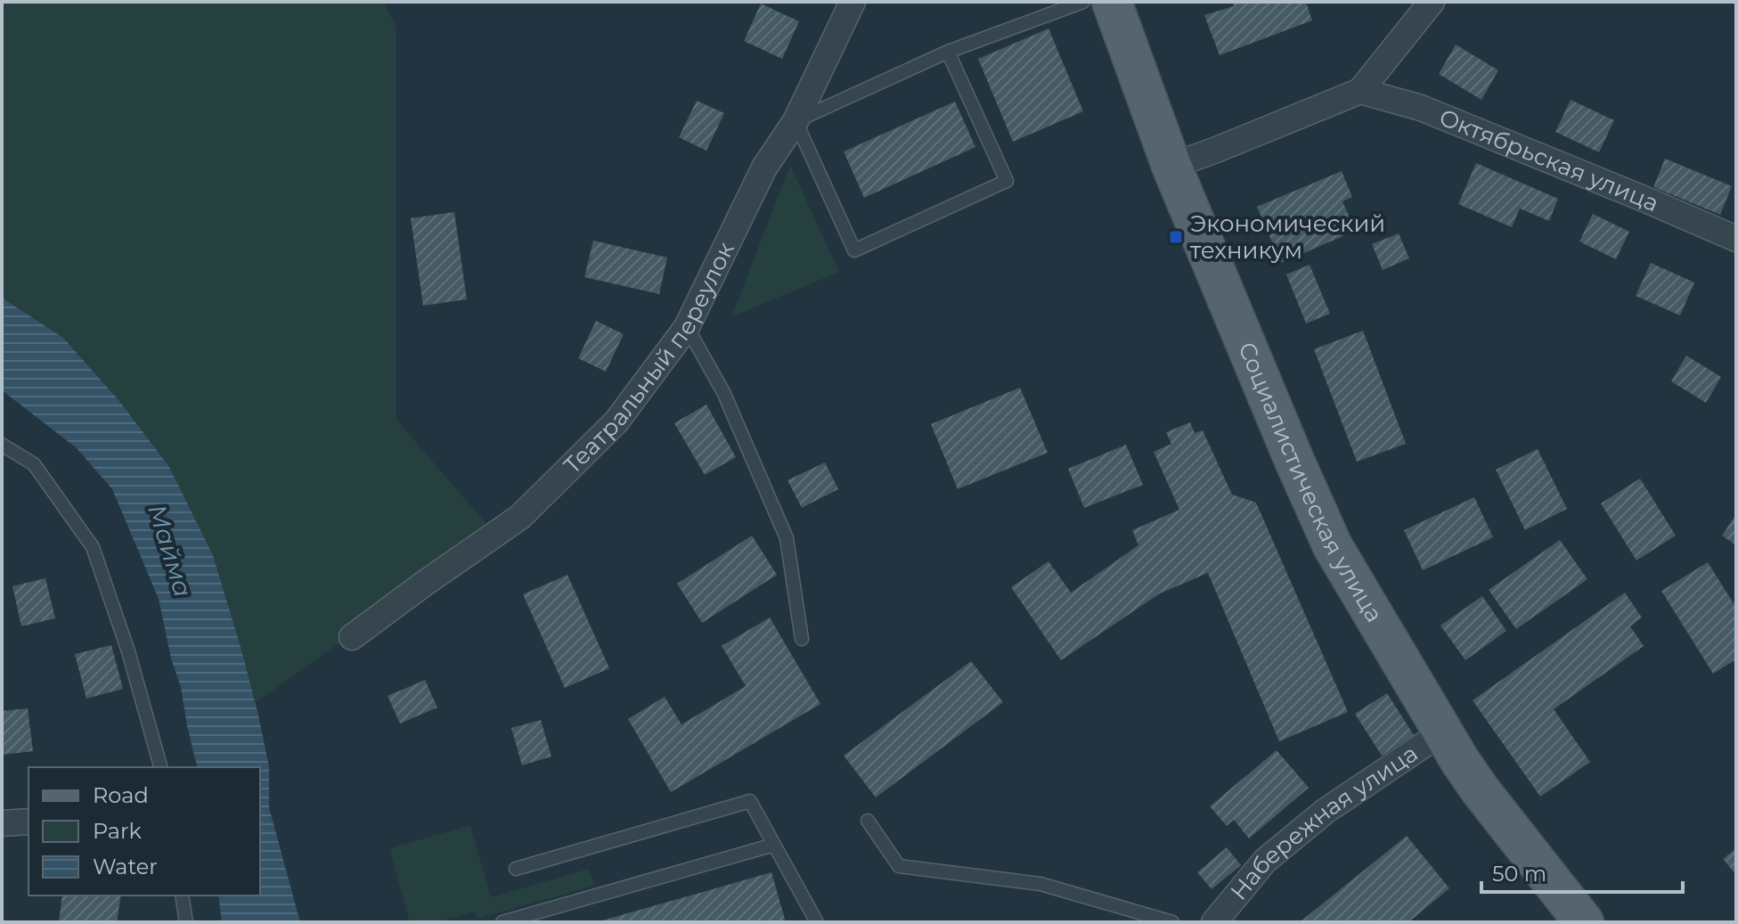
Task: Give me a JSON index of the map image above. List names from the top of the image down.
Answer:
{
  "streets": {
    "main road": ["Социалистическая улица"],
    "street": ["Октябрьская улица", "Театральный переулок", "Набережная улица"]
  },
  "crossings": [
    ["Социалистическая улица", "Набережная улица"]
  ],
  "water": ["Майма"],
  "places": {
    "transit": ["Экономический техникум"]
  },
  "legend": ["Road", "Park", "Water"],
  "scale_bar": "50 m"
}
